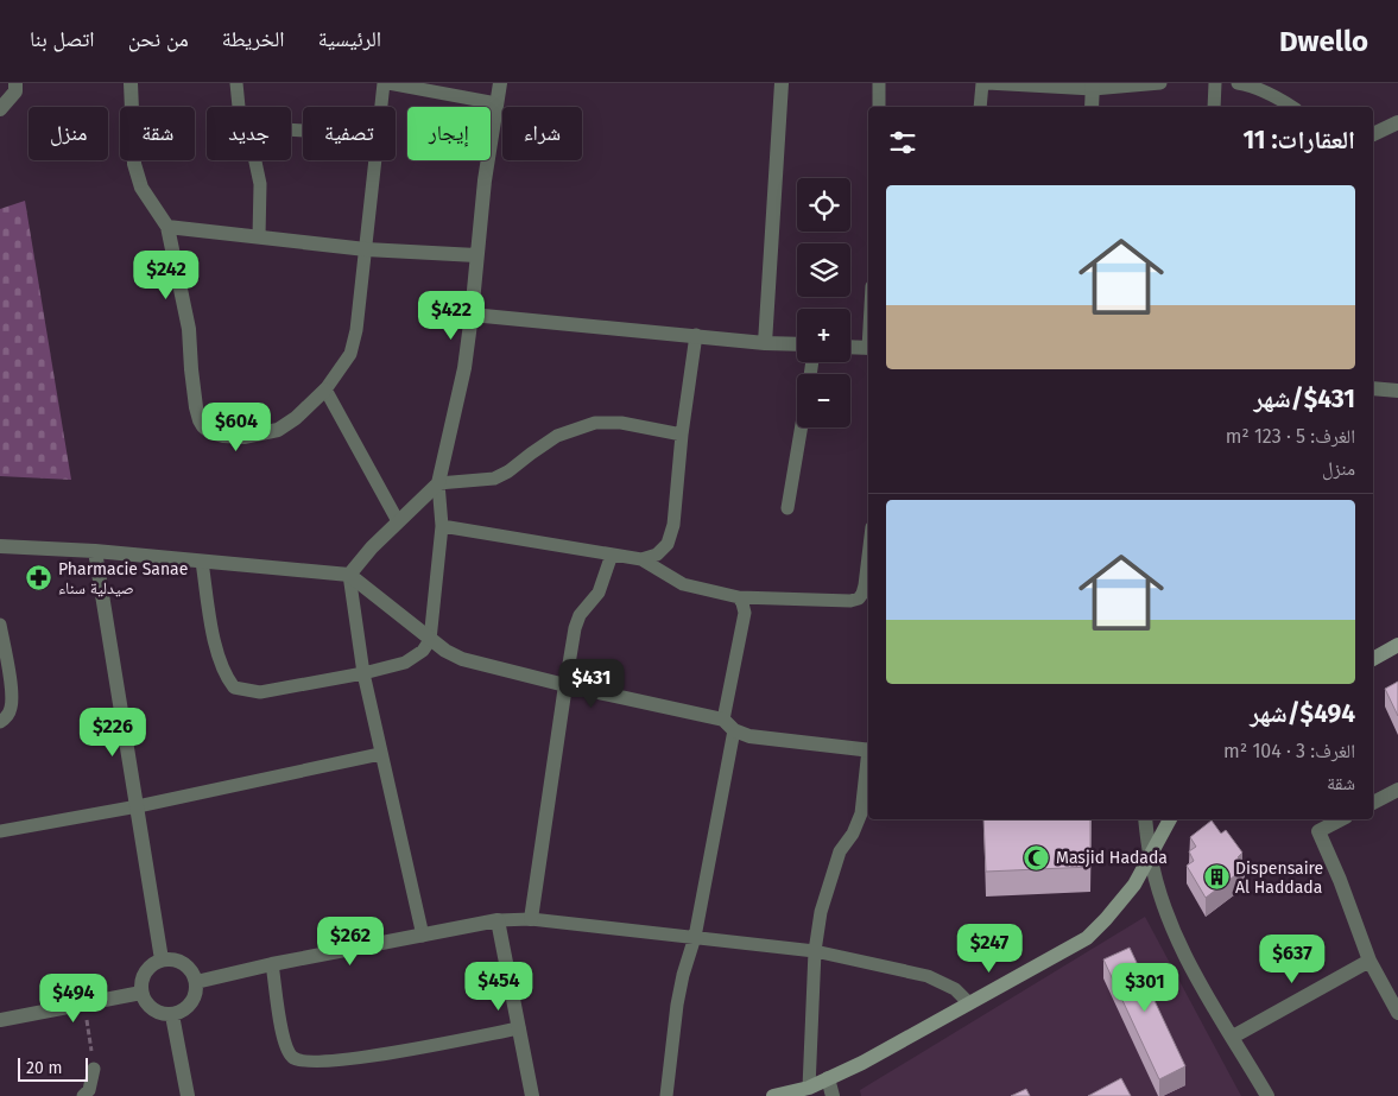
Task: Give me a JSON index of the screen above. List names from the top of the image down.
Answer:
{
  "places": {
    "pharmacy": ["Pharmacie Sanae صيدلية سناء"],
    "mosque": ["Masjid Hadada"],
    "building": ["Dispensaire Al Haddada"]
  },
  "scale_bar": "20 m",
  "page": {
    "header": "Dwello",
    "nav": [
      "الرئيسية",
      "الخريطة",
      "من نحن",
      "اتصل بنا"
    ],
    "chip": [
      "شراء",
      "إيجار",
      "تصفية",
      "جديد",
      "شقة",
      "منزل"
    ],
    "heading": "العقارات: 11",
    "map_buttons": ["+", "−"],
    "list": [
      {
        "name": "$431/شهر",
        "note": "الغرف: 5 · 123 m² · منزل"
      },
      {
        "name": "$494/شهر",
        "note": "الغرف: 3 · 104 m² · شقة"
      }
    ],
    "price": [
      "$242",
      "$422",
      "$604",
      "$431",
      "$226",
      "$262",
      "$247",
      "$637",
      "$454",
      "$301",
      "$494"
    ],
    "scale": "20 m"
  }
}
